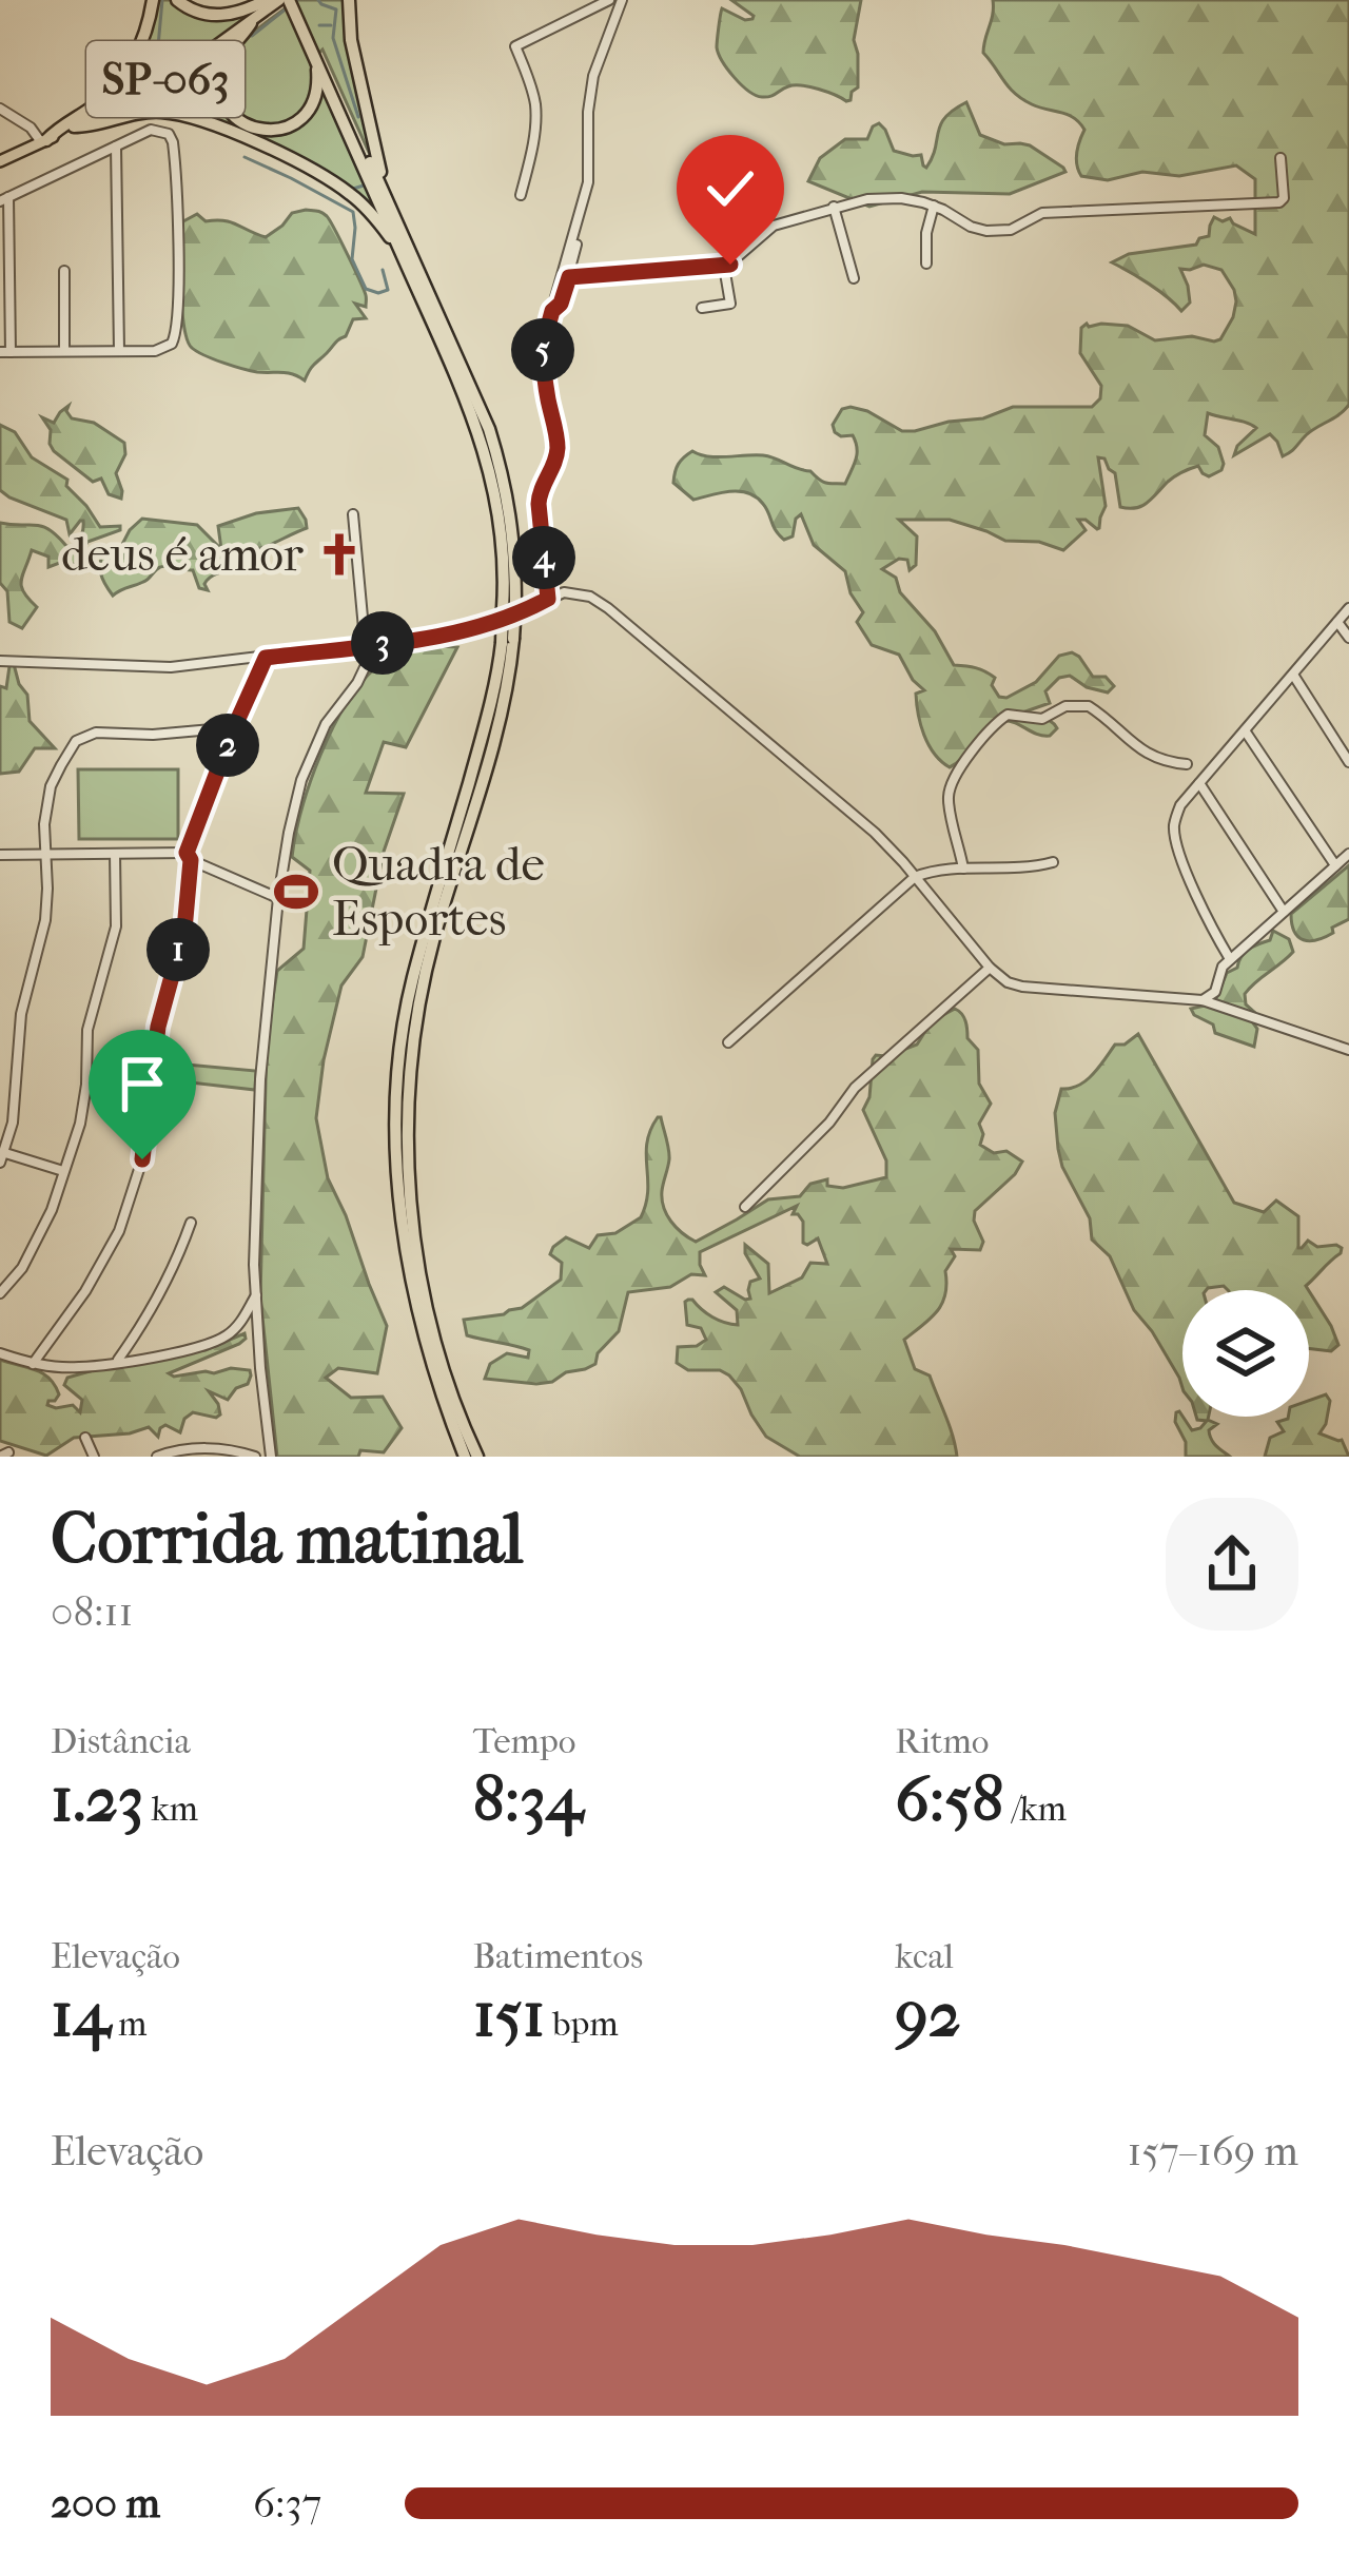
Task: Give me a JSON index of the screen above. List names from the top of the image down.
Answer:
{
  "streets": {
    "main road": ["SP-063"]
  },
  "places": {
    "church": ["deus é amor"],
    "sports": ["Quadra de Esportes"]
  },
  "page": {
    "pins": [
      "5",
      "4",
      "3",
      "2",
      "1"
    ],
    "heading": ["Corrida matinal", "08:11"],
    "stats": [
      ["Distância", "1.23 km"],
      ["Tempo", "8:34"],
      ["Ritmo", "6:58 /km"],
      ["Elevação", "14 m"],
      ["Batimentos", "151 bpm"],
      ["kcal", "92"]
    ],
    "chart": ["Elevação", "157–169 m"],
    "list": [
      {
        "name": "200 m",
        "note": "6:37"
      }
    ]
  }
}
